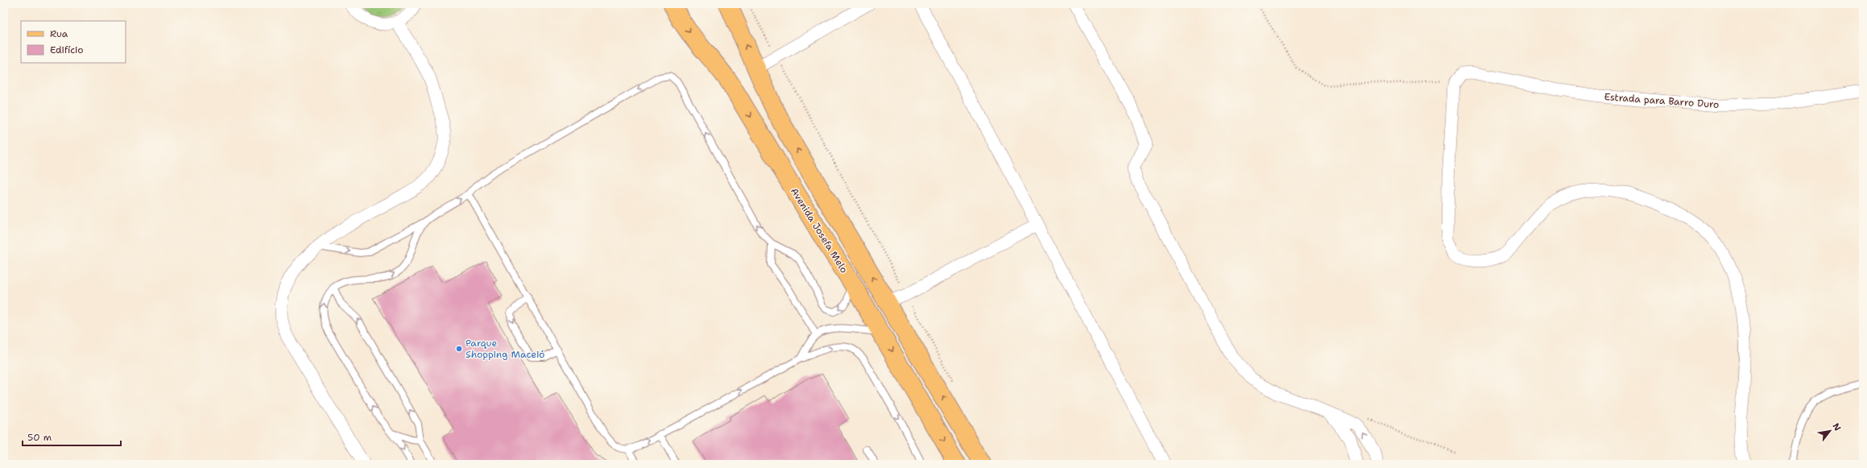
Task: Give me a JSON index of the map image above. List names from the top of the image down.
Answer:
{
  "streets": {
    "main road": ["Avenida Josefa Melo"],
    "street": ["Estrada para Barro Duro"]
  },
  "places": ["Parque Shopping Maceió"],
  "legend": ["Rua", "Edifício"],
  "scale_bar": "50 m",
  "north": "top right"
}
